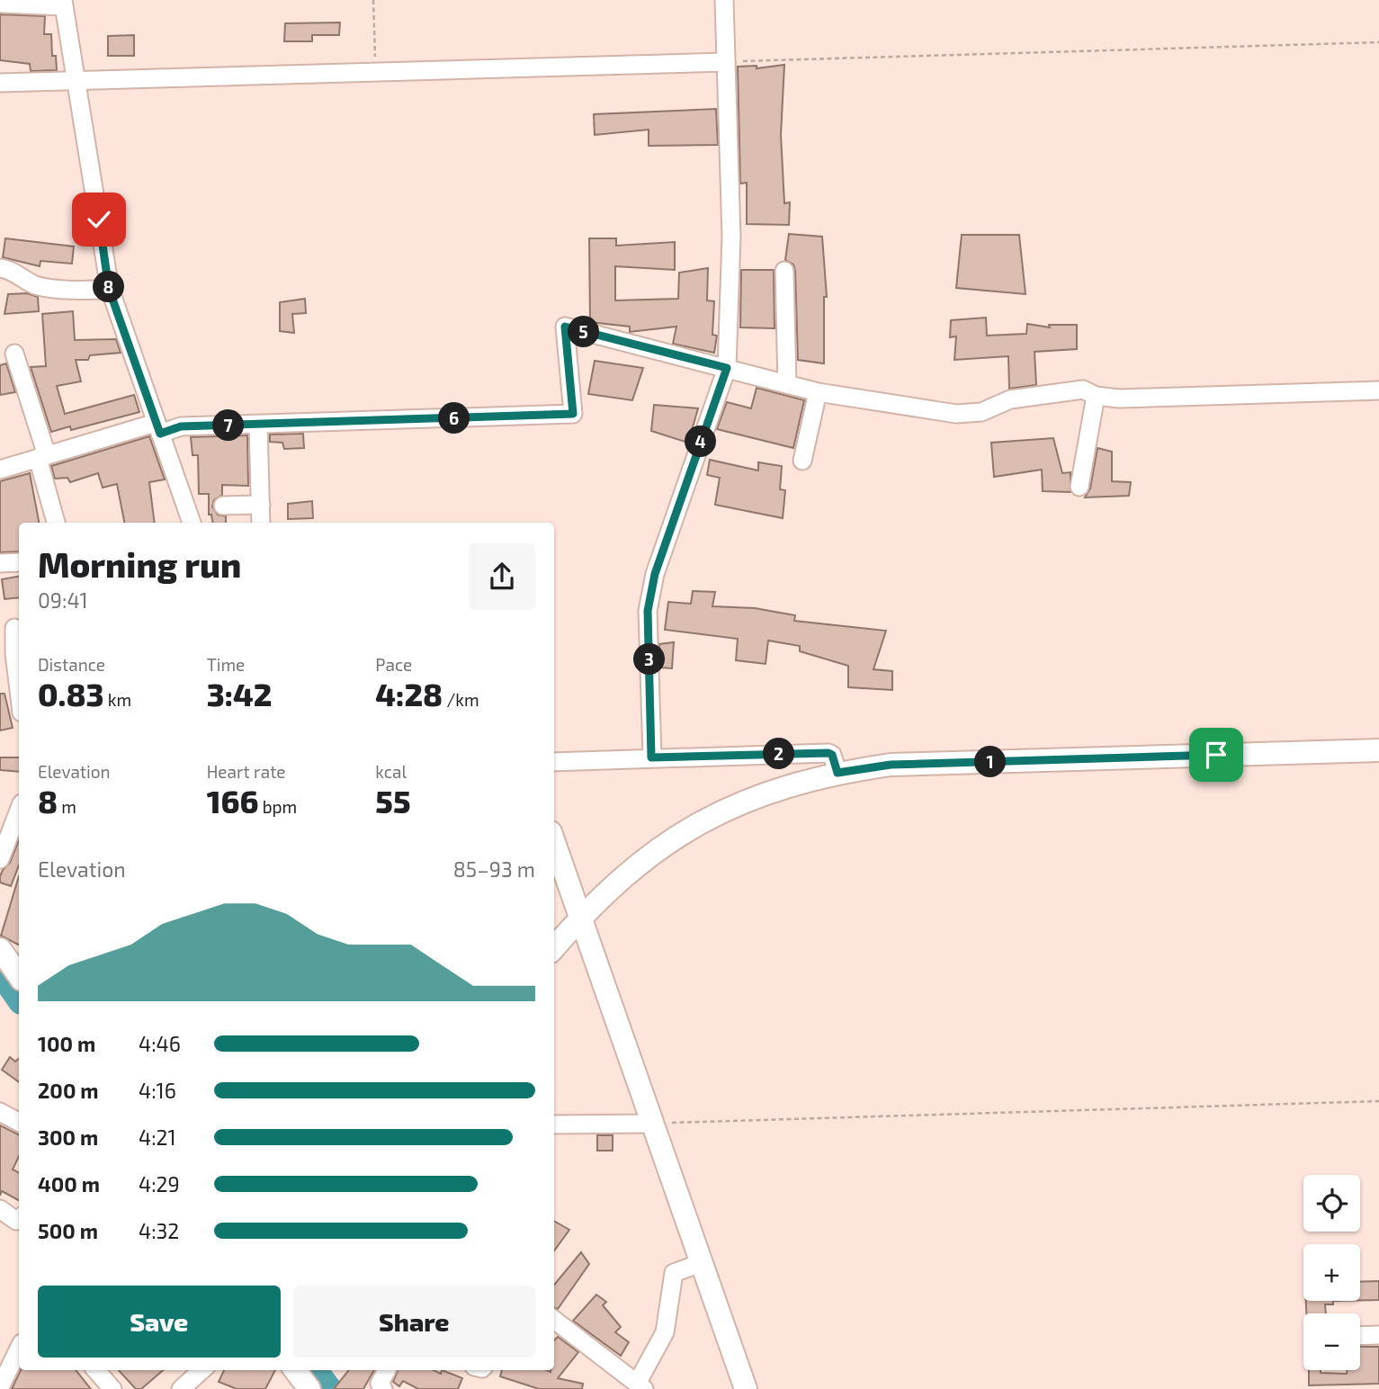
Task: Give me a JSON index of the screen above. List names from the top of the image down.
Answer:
{
  "page": {
    "pins": [
      "8",
      "5",
      "6",
      "7",
      "4",
      "3",
      "2",
      "1"
    ],
    "heading": ["Morning run", "09:41"],
    "stats": [
      ["Distance", "0.83 km"],
      ["Time", "3:42"],
      ["Pace", "4:28 /km"],
      ["Elevation", "8 m"],
      ["Heart rate", "166 bpm"],
      ["kcal", "55"]
    ],
    "chart": ["Elevation", "85–93 m"],
    "list": [
      {
        "name": "100 m",
        "note": "4:46"
      },
      {
        "name": "200 m",
        "note": "4:16"
      },
      {
        "name": "300 m",
        "note": "4:21"
      },
      {
        "name": "400 m",
        "note": "4:29"
      },
      {
        "name": "500 m",
        "note": "4:32"
      }
    ],
    "map_buttons": ["+", "−"],
    "buttons": ["Save", "Share"]
  }
}
